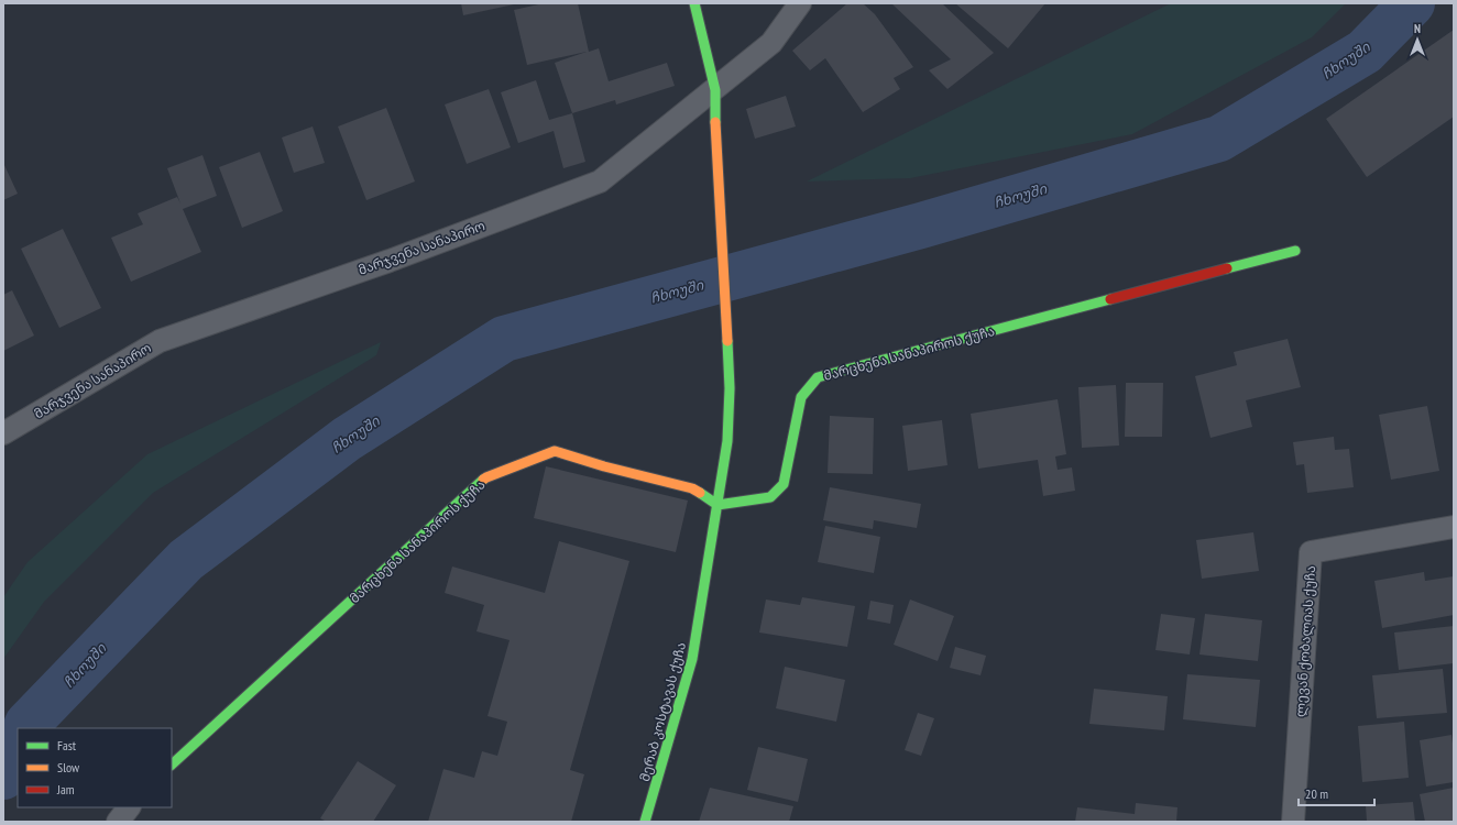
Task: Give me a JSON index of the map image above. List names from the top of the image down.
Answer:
{
  "streets": {
    "street": [
      "მარჯვენა სანაპირო",
      "მარცხენა სანაპიროს ქუჩა",
      "ლევან ქობალიას ქუჩა",
      "მერაბ კოსტავას ქუჩა"
    ]
  },
  "crossings": [
    ["მარჯვენა სანაპირო", "მერაბ კოსტავას ქუჩა"],
    ["მარცხენა სანაპიროს ქუჩა", "მერაბ კოსტავას ქუჩა"]
  ],
  "water": ["ჩხოუში"],
  "legend": ["Fast", "Slow", "Jam"],
  "scale_bar": "20 m",
  "north": "top"
}
